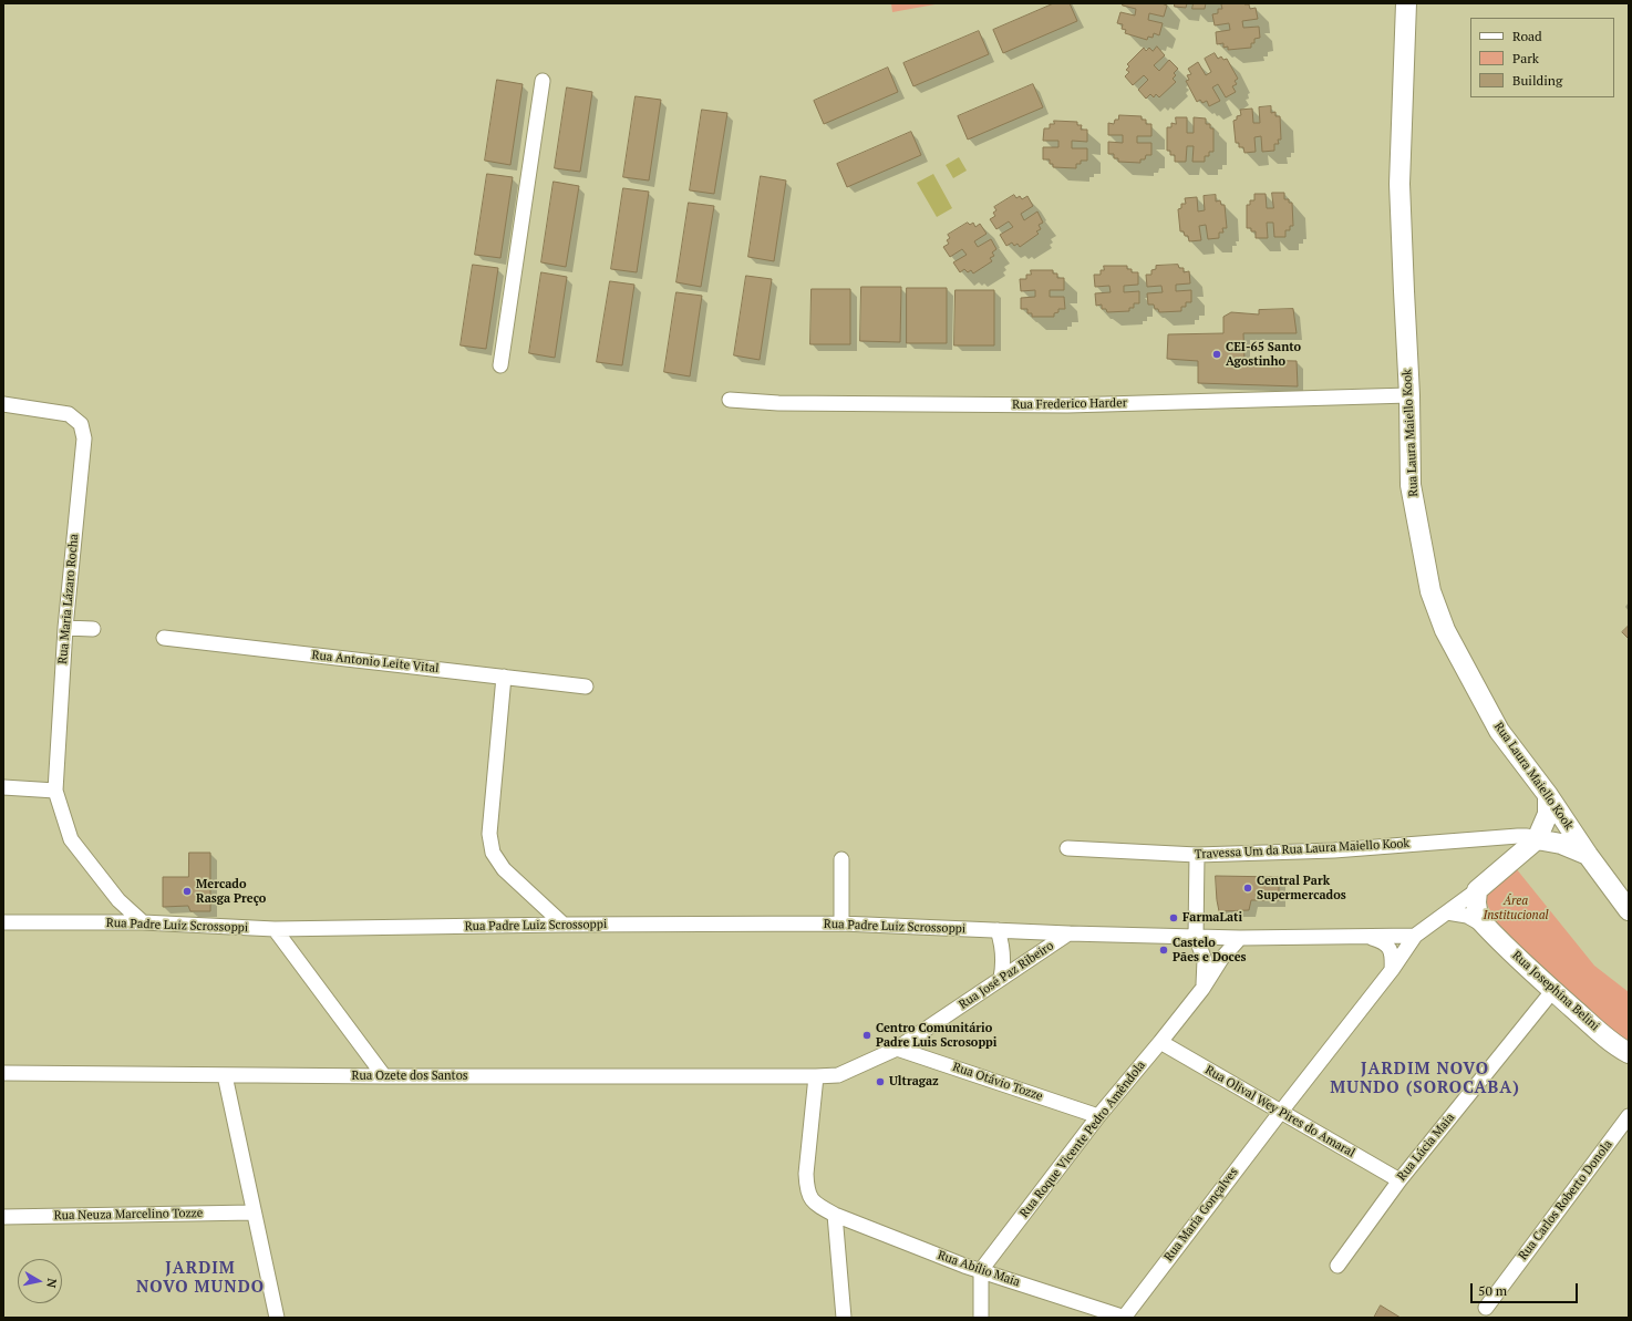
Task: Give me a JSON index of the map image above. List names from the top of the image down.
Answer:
{
  "streets": {
    "main road": ["Rua Laura Maiello Kook", "Rua Josephina Belini"],
    "street": [
      "Rua Frederico Harder",
      "Rua Maria Lázaro Rocha",
      "Rua Antonio Leite Vital",
      "Travessa Um da Rua Laura Maiello Kook",
      "Rua Padre Luiz Scrossoppi",
      "Rua José Paz Ribeiro",
      "Rua Ozete dos Santos",
      "Rua Otávio Tozze",
      "Rua Olival Wey Pires do Amaral",
      "Rua Roque Vicente Pedro Amêndola",
      "Rua Lúcia Maia",
      "Rua Carlos Roberto Donola",
      "Rua Neuza Marcelino Tozze",
      "Rua Maria Gonçalves",
      "Rua Abílio Maia"
    ]
  },
  "crossings": [
    ["Rua Frederico Harder", "Rua Laura Maiello Kook"],
    ["Rua Padre Luiz Scrossoppi", "Rua José Paz Ribeiro"],
    ["Rua Padre Luiz Scrossoppi", "Rua Roque Vicente Pedro Amêndola"],
    ["Rua Padre Luiz Scrossoppi", "Rua Maria Gonçalves"],
    ["Rua José Paz Ribeiro", "Rua Ozete dos Santos"],
    ["Rua José Paz Ribeiro", "Rua Otávio Tozze"],
    ["Rua Josephina Belini", "Rua Lúcia Maia"],
    ["Rua Josephina Belini", "Rua Maria Gonçalves"],
    ["Rua Otávio Tozze", "Rua Roque Vicente Pedro Amêndola"],
    ["Rua Olival Wey Pires do Amaral", "Rua Roque Vicente Pedro Amêndola"],
    ["Rua Olival Wey Pires do Amaral", "Rua Lúcia Maia"],
    ["Rua Olival Wey Pires do Amaral", "Rua Maria Gonçalves"],
    ["Rua Roque Vicente Pedro Amêndola", "Rua Abílio Maia"],
    ["Rua Maria Gonçalves", "Rua Abílio Maia"]
  ],
  "districts": ["JARDIM NOVO MUNDO (SOROCABA)", "JARDIM NOVO MUNDO"],
  "parks": ["Área Institucional"],
  "places": [
    "CEI-65 Santo Agostinho",
    "Central Park Supermercados",
    "Mercado Rasga Preço",
    "FarmaLati",
    "Castelo Pães e Doces",
    "Centro Comunitário Padre Luis Scrosoppi",
    "Ultragaz"
  ],
  "legend": ["Road", "Park", "Building"],
  "scale_bar": "50 m",
  "north": "right"
}
